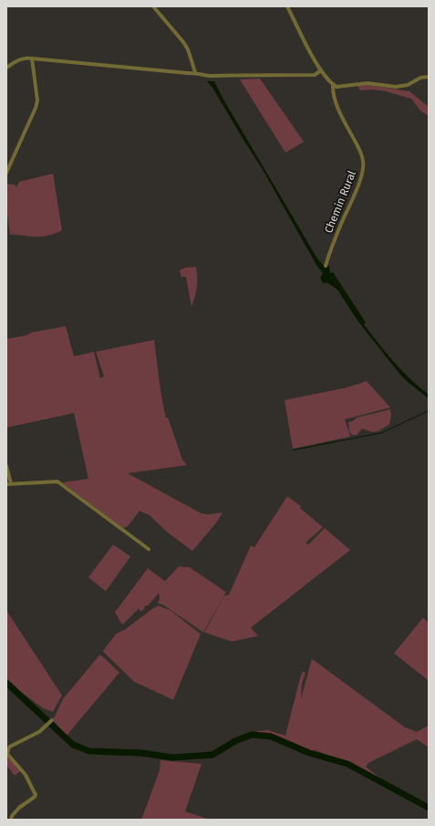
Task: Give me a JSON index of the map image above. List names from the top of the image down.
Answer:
{
  "streets": {
    "street": ["Chemin Rural"]
  }
}
